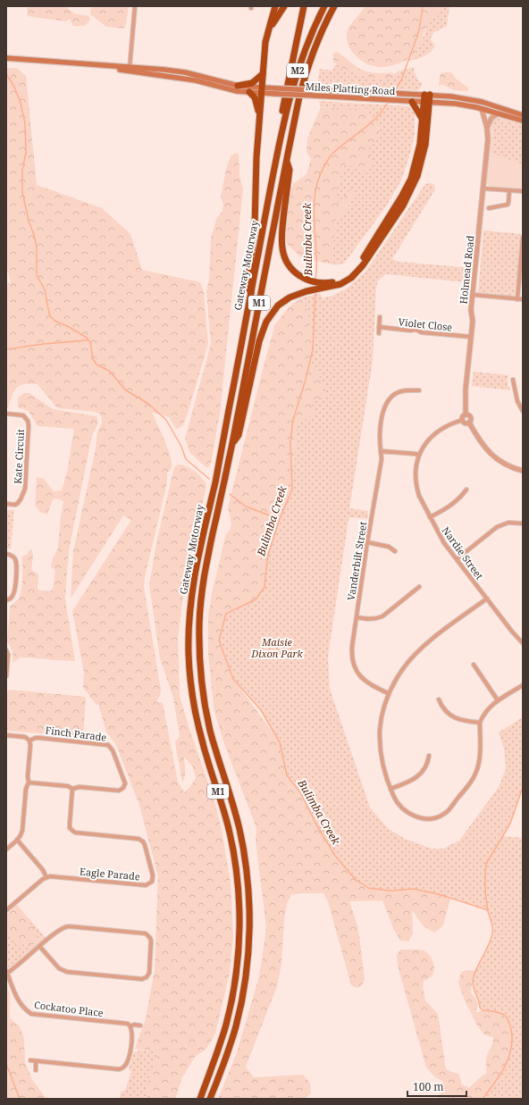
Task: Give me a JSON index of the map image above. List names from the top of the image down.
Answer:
{
  "streets": {
    "highway": ["M2", "Gateway Motorway", "M1"],
    "main road": ["Miles Platting Road"],
    "street": [
      "Holmead Road",
      "Violet Close",
      "Kate Circuit",
      "Nardie Street",
      "Vanderbilt Street",
      "Finch Parade",
      "Eagle Parade",
      "Cockatoo Place"
    ]
  },
  "crossings": [
    ["Miles Platting Road", "Holmead Road"],
    ["Gateway Motorway", "M1"],
    ["Holmead Road", "Violet Close"],
    ["Holmead Road", "Nardie Street"],
    ["Finch Parade", "Eagle Parade"]
  ],
  "water": ["Bulimba Creek"],
  "parks": ["Maisie Dixon Park"],
  "scale_bar": "100 m"
}
